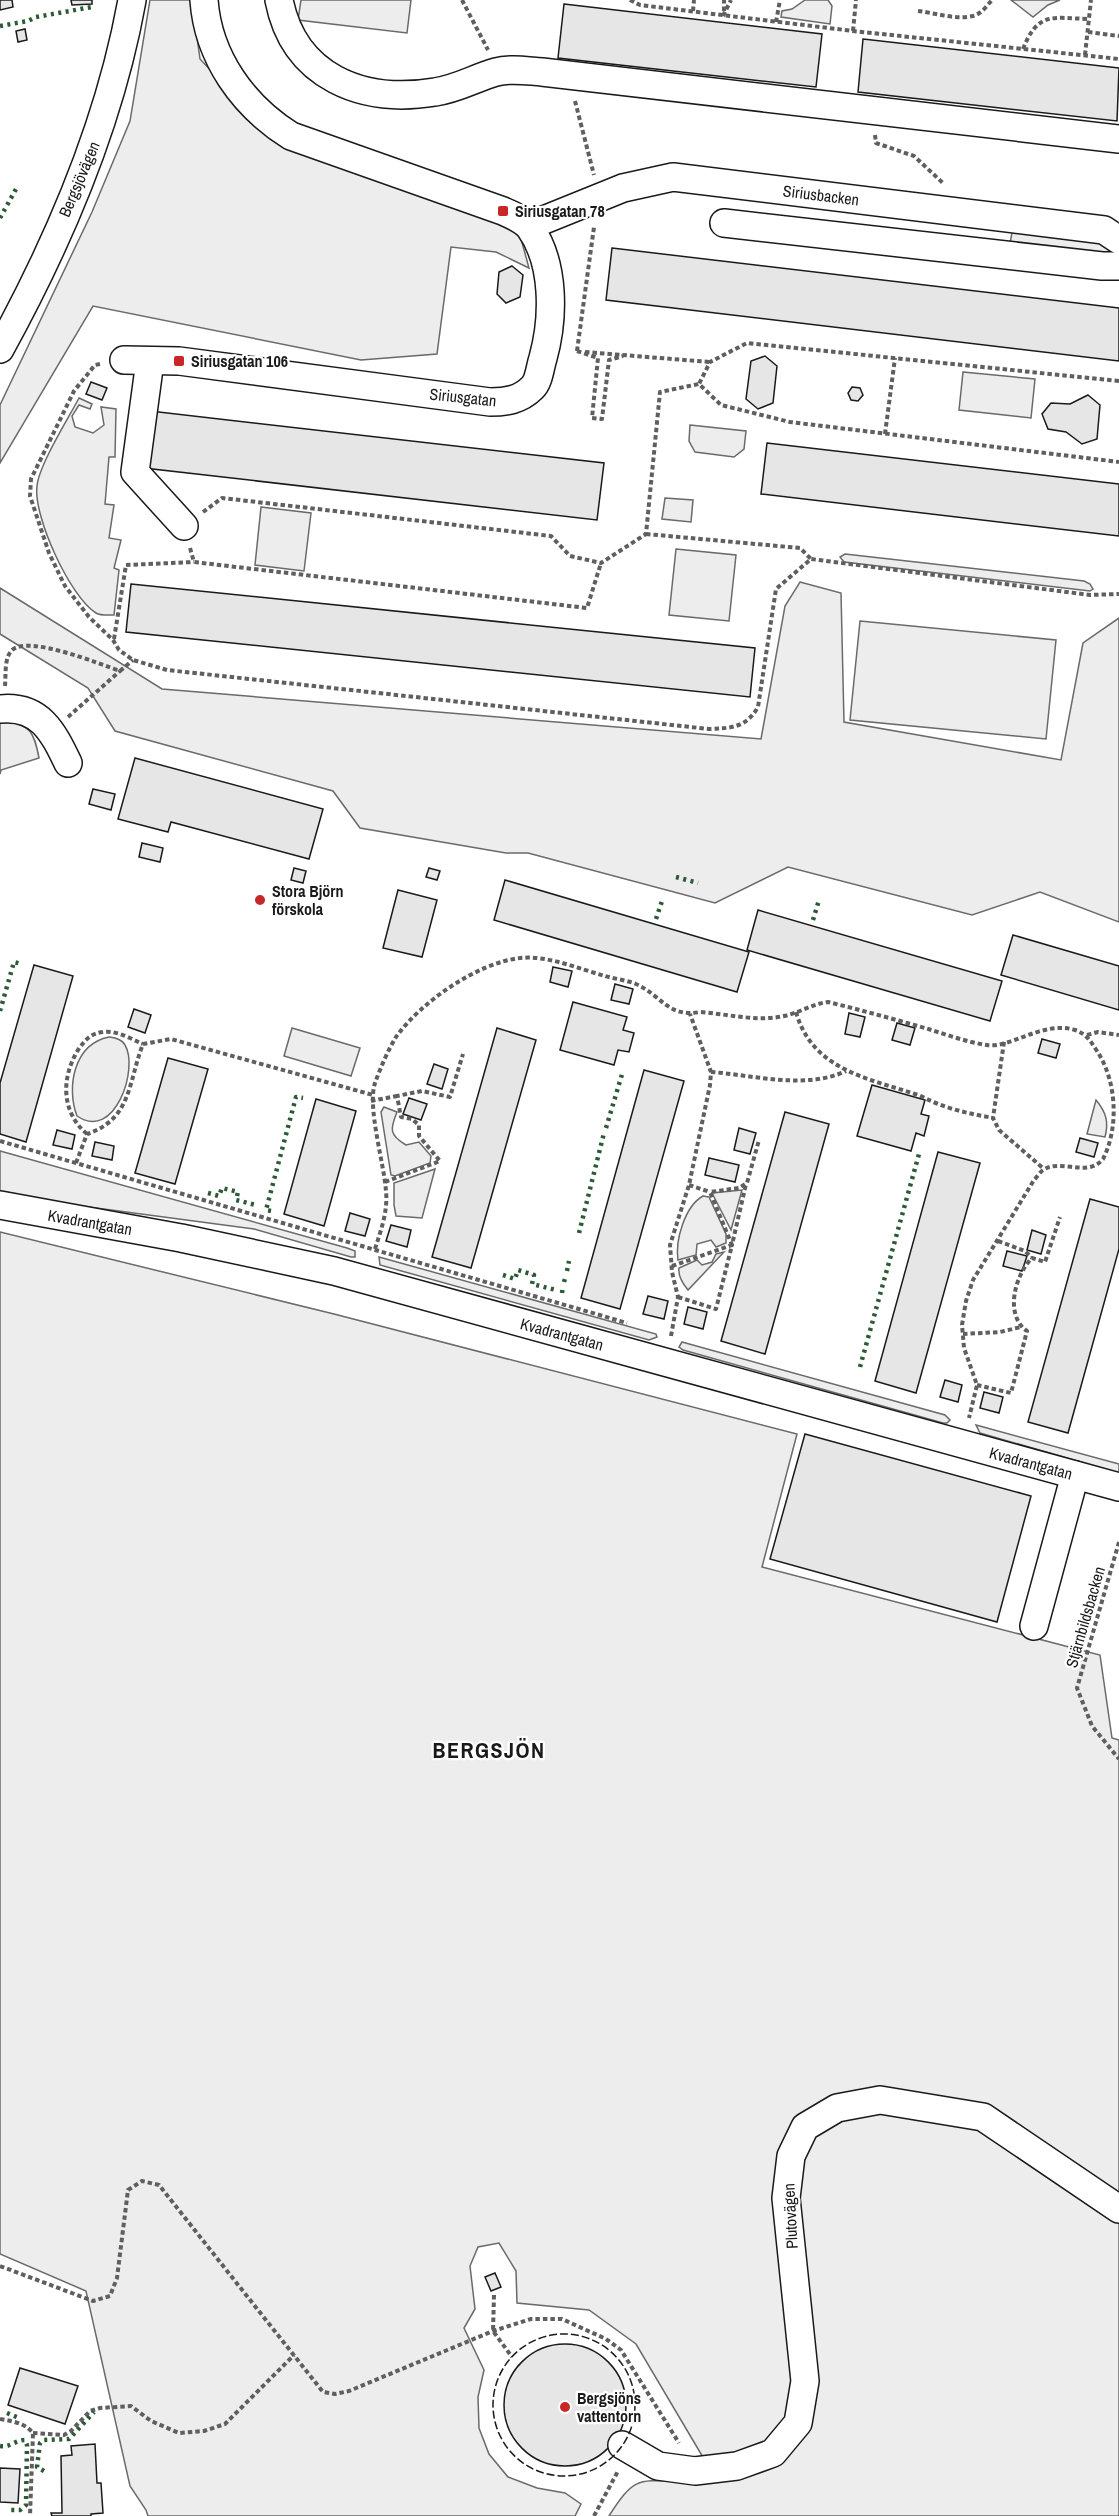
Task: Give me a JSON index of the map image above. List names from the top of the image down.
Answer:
{
  "streets": {
    "street": [
      "Bergsjövägen",
      "Siriusbacken",
      "Siriusgatan",
      "Kvadrantgatan",
      "Plutovägen"
    ],
    "path": ["Stjärnbildsbacken"]
  },
  "crossings": [
    ["Siriusbacken", "Siriusgatan"]
  ],
  "districts": ["BERGSJÖN"],
  "places": {
    "transit": ["Siriusgatan 78", "Siriusgatan 106"],
    "other": ["Stora Björn förskola", "Bergsjöns vattentorn"]
  }
}
